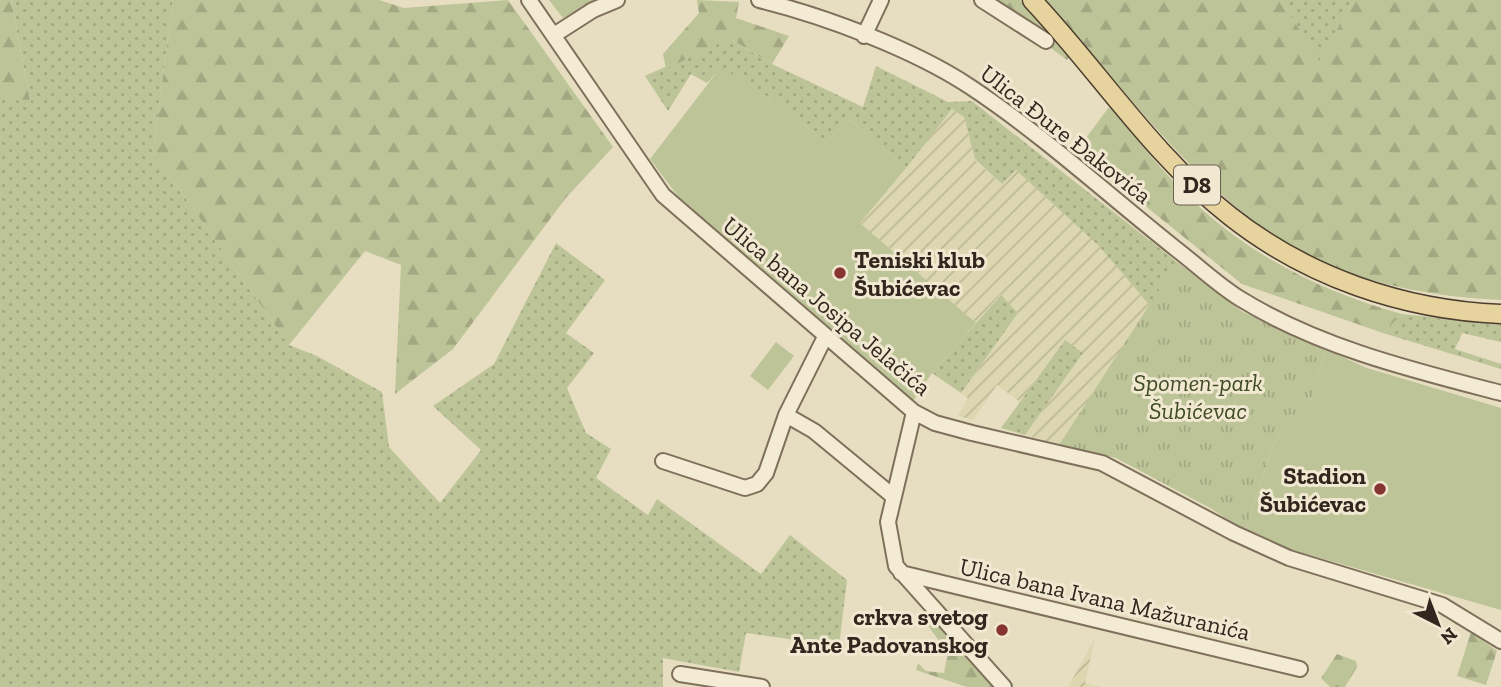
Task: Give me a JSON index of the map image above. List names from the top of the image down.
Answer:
{
  "streets": {
    "main road": ["D8"],
    "street": ["Ulica Đure Đakovića", "Ulica bana Josipa Jelačića", "Ulica bana Ivana Mažuranića"]
  },
  "parks": ["Spomen-park Šubićevac"],
  "places": ["Teniski klub Šubićevac", "Stadion Šubićevac", "crkva svetog Ante Padovanskog"],
  "north": "bottom right"
}
